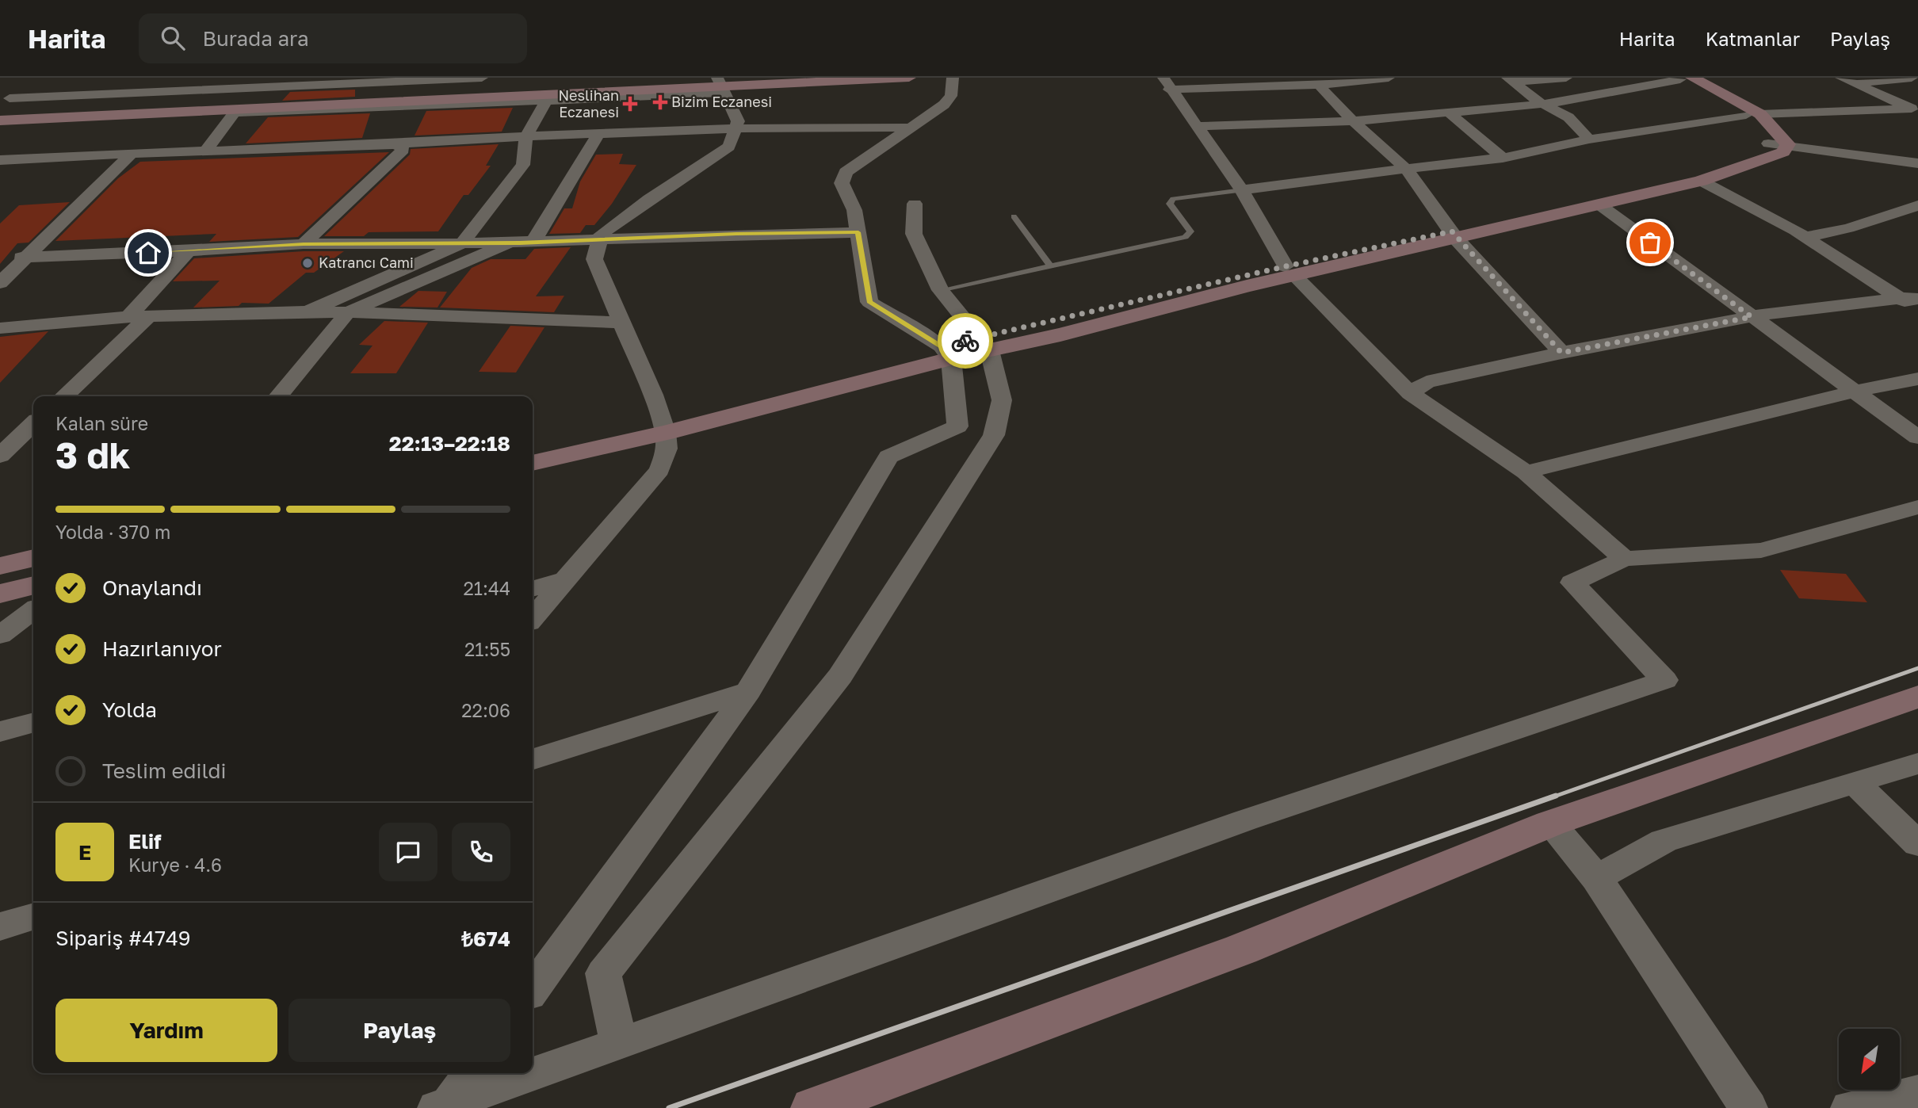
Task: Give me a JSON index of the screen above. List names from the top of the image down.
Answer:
{
  "places": {
    "health": ["Bizim Eczanesi", "Neslihan Eczanesi"],
    "other": ["Katrancı Cami"]
  },
  "north": "bottom left",
  "page": {
    "header": "Harita",
    "search": "Burada ara",
    "nav": ["Harita", "Katmanlar", "Paylaş"],
    "heading": ["3 dk", "Kalan süre", "22:13–22:18"],
    "panel": [
      "Elif",
      "Kurye · 4.6",
      "Sipariş #4749",
      "₺674"
    ],
    "bar": "Yolda · 370 m",
    "list": [
      ["Onaylandı", "21:44"],
      ["Hazırlanıyor", "21:55"],
      ["Yolda", "22:06"],
      "Teslim edildi"
    ],
    "round": "E",
    "buttons": ["Yardım", "Paylaş"]
  }
}
